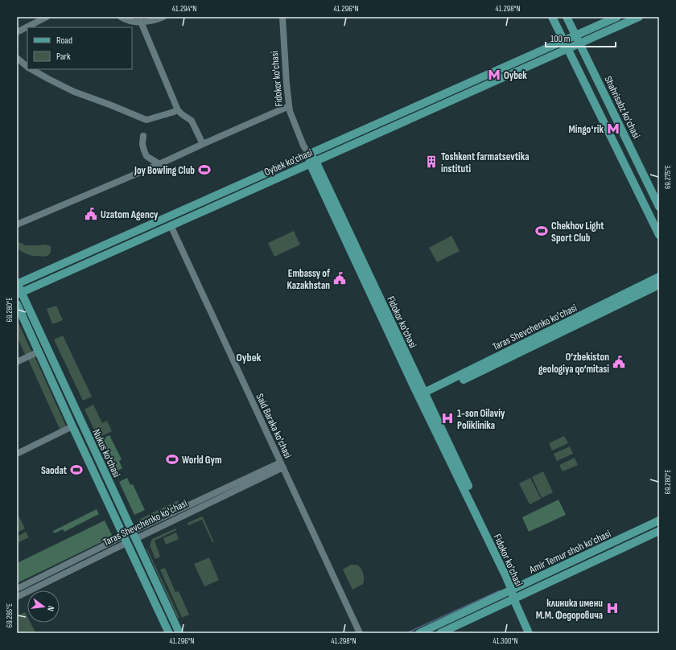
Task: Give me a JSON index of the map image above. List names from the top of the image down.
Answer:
{
  "streets": {
    "main road": [
      "Fidokor ko'chasi",
      "Shahrisabz ko'chasi",
      "Oybek ko'chasi",
      "Taras Shevchenko ko'chasi",
      "Nukus ko'chasi",
      "Amir Temur shoh ko'chasi"
    ],
    "street": ["Said Baraka ko'chasi"]
  },
  "crossings": [
    ["Fidokor ko'chasi", "Oybek ko'chasi"],
    ["Fidokor ko'chasi", "Taras Shevchenko ko'chasi"],
    ["Fidokor ko'chasi", "Amir Temur shoh ko'chasi"],
    ["Shahrisabz ko'chasi", "Oybek ko'chasi"],
    ["Oybek ko'chasi", "Said Baraka ko'chasi"],
    ["Oybek ko'chasi", "Nukus ko'chasi"],
    ["Taras Shevchenko ko'chasi", "Said Baraka ko'chasi"],
    ["Taras Shevchenko ko'chasi", "Nukus ko'chasi"]
  ],
  "districts": ["Oybek"],
  "places": {
    "metro station": ["Oybek", "Mingoʻrik"],
    "building": ["Toshkent farmatsevtika instituti"],
    "sports": [
      "Joy Bowling Club",
      "Chekhov Light Sport Club",
      "World Gym",
      "Saodat"
    ],
    "public building": ["Uzatom Agency", "Embassy of Kazakhstan", "O‘zbekiston geologiya qo‘mitasi"],
    "hospital": ["1-son Oilaviy Poliklinika", "клиника имени М.М. Федоровича"]
  },
  "legend": ["Road", "Park"],
  "scale_bar": "100 m",
  "north": "right",
  "coordinates": [
    "41.294°N",
    "41.296°N",
    "41.298°N",
    "69.275°E",
    "69.280°E",
    "69.285°E",
    "41.300°N"
  ]
}
